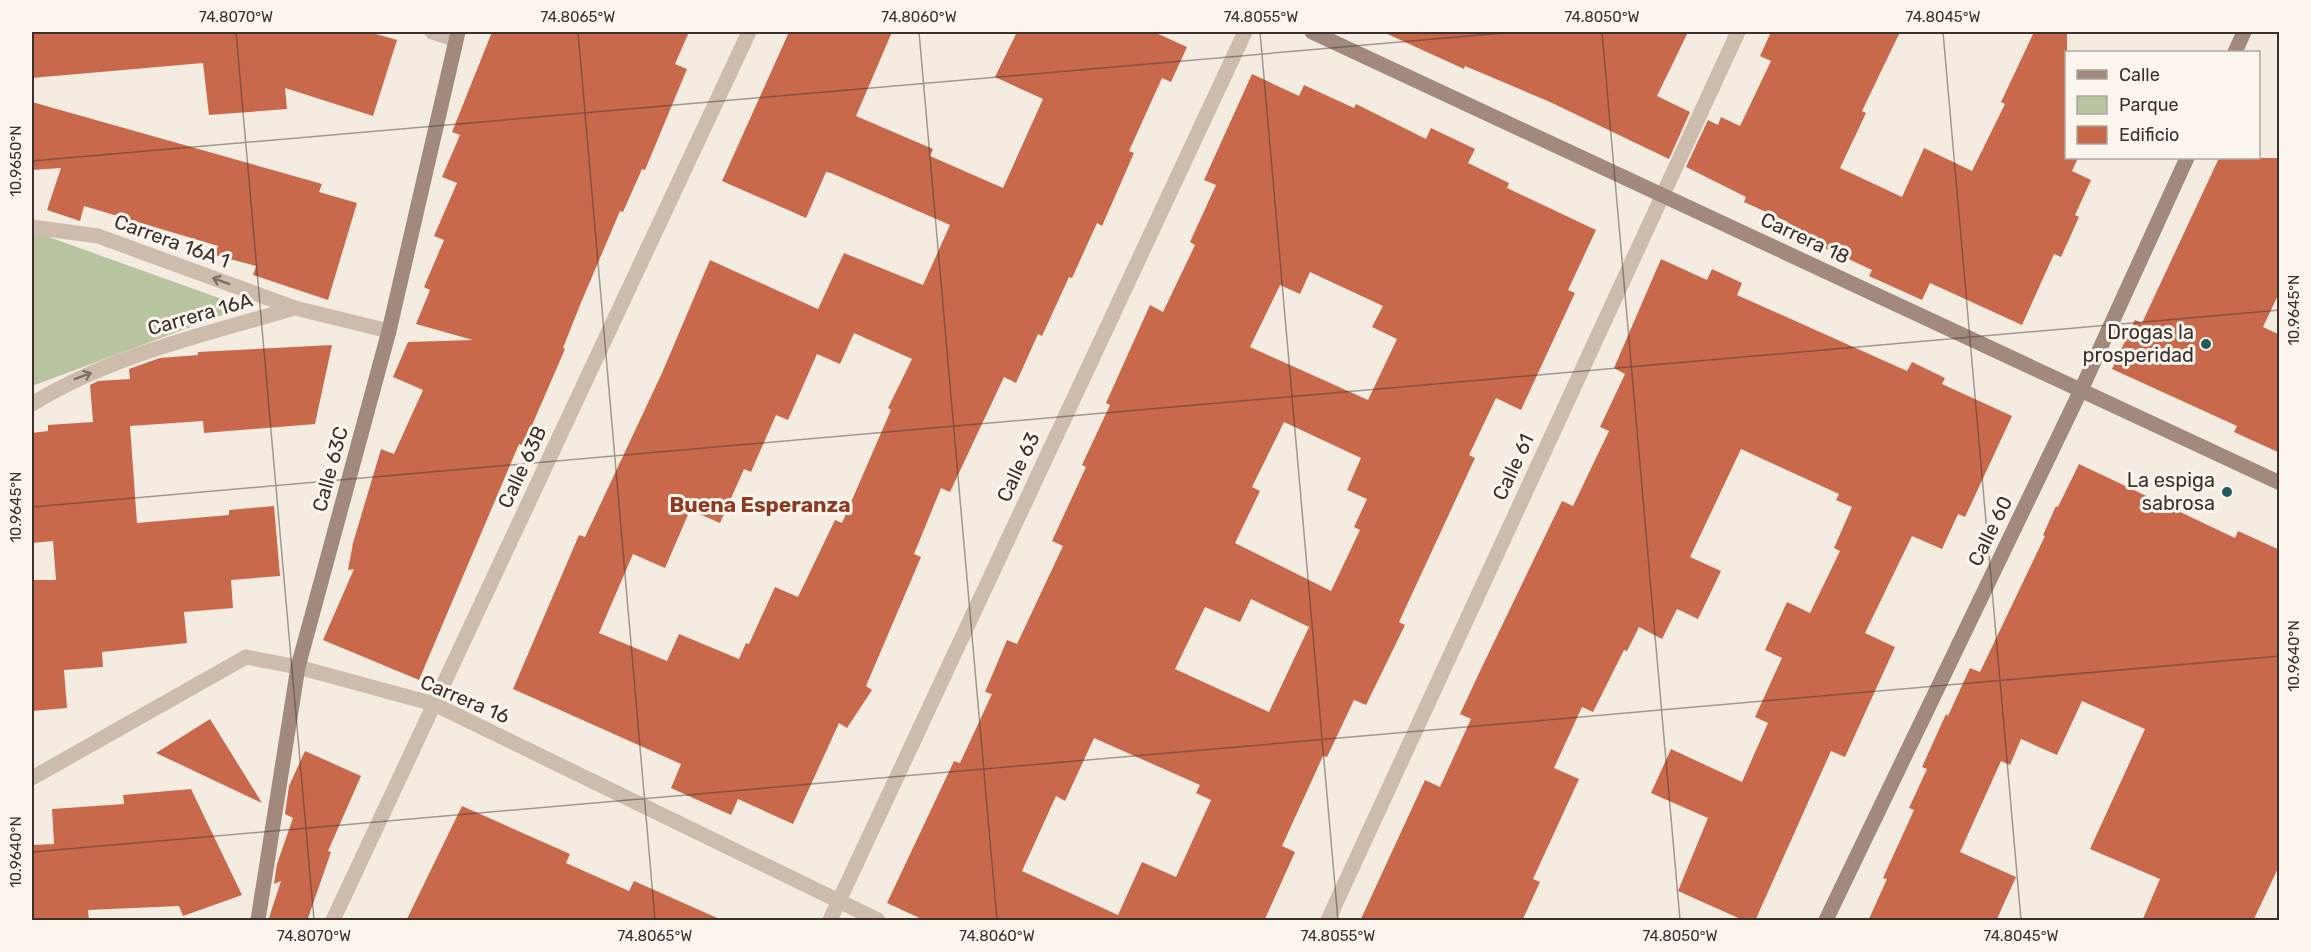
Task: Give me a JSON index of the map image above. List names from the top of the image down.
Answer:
{
  "streets": {
    "street": [
      "Carrera 18",
      "Carrera 16A 1",
      "Carrera 16A",
      "Calle 63B",
      "Calle 63",
      "Calle 61",
      "Calle 63C",
      "Calle 60",
      "Carrera 16"
    ]
  },
  "crossings": [
    ["Carrera 18", "Calle 61"],
    ["Carrera 18", "Calle 60"],
    ["Carrera 16A 1", "Carrera 16A"],
    ["Carrera 16A", "Calle 63C"],
    ["Calle 63B", "Carrera 16"],
    ["Calle 63", "Carrera 16"],
    ["Calle 63C", "Carrera 16"]
  ],
  "one_way": ["Carrera 16A 1", "Carrera 16A"],
  "districts": ["Buena Esperanza"],
  "places": ["Drogas la prosperidad", "La espiga sabrosa"],
  "legend": ["Calle", "Parque", "Edificio"],
  "coordinates": [
    "74.8070°W",
    "74.8065°W",
    "74.8060°W",
    "74.8055°W",
    "74.8050°W",
    "74.8045°W",
    "10.9650°N",
    "10.9645°N",
    "10.9640°N"
  ]
}
